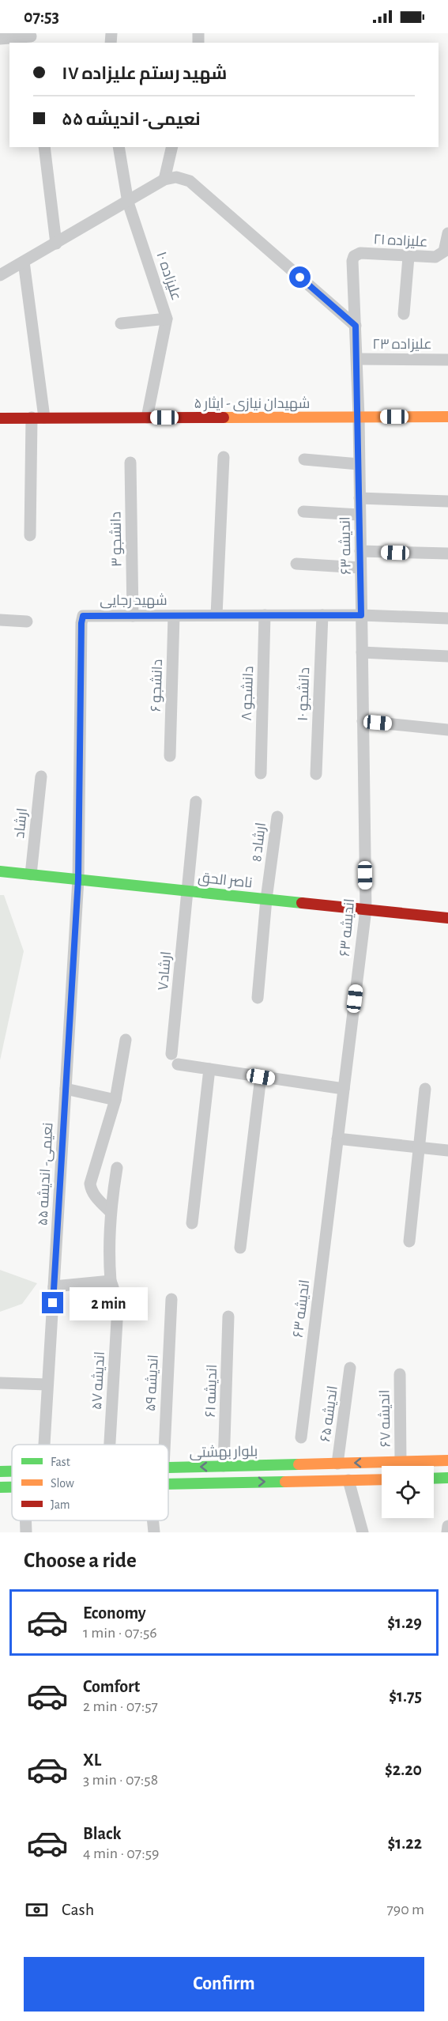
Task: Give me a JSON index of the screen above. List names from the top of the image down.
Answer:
{
  "streets": {
    "street": [
      "علیزاده ۲۱",
      "علیزاده ۱۰",
      "علیزاده ۲۳",
      "شهیدان نیازی - ایثار ۵",
      "دانشجو ۳",
      "اندیشه ۶۳",
      "شهید رجایی",
      "دانشجو ۶",
      "دانشجو ۸",
      "دانشجو ۱۰",
      "ارشاد",
      "ارشاد 8",
      "ناصر الحق",
      "ارشاد۷",
      "نعیمی- اندیشه ۵۵",
      "اندیشه ۵۷",
      "اندیشه ۵۹",
      "اندیشه ۶۱",
      "اندیشه ۶۵",
      "اندیشه ۶۷",
      "بلوار بهشتی"
    ]
  },
  "crossings": [
    ["علیزاده ۲۱", "علیزاده ۲۳"],
    ["علیزاده ۲۱", "شهیدان نیازی - ایثار ۵"],
    ["علیزاده ۲۱", "اندیشه ۶۳"],
    ["علیزاده ۱۰", "شهیدان نیازی - ایثار ۵"],
    ["شهیدان نیازی - ایثار ۵", "اندیشه ۶۳"],
    ["دانشجو ۳", "شهید رجایی"],
    ["اندیشه ۶۳", "شهید رجایی"],
    ["اندیشه ۶۳", "ناصر الحق"],
    ["شهید رجایی", "دانشجو ۶"],
    ["شهید رجایی", "دانشجو ۸"],
    ["شهید رجایی", "دانشجو ۱۰"],
    ["شهید رجایی", "ناصر الحق"],
    ["شهید رجایی", "نعیمی- اندیشه ۵۵"],
    ["ارشاد", "ناصر الحق"],
    ["ارشاد 8", "ناصر الحق"],
    ["ناصر الحق", "ارشاد۷"],
    ["ناصر الحق", "نعیمی- اندیشه ۵۵"],
    ["اندیشه ۶۱", "بلوار بهشتی"],
    ["اندیشه ۶۵", "بلوار بهشتی"],
    ["اندیشه ۶۷", "بلوار بهشتی"]
  ],
  "legend": ["Fast", "Slow", "Jam"],
  "page": {
    "status": "07:53",
    "banner": ["۱۷ شهید رستم علیزاده", "نعیمی- اندیشه ۵۵"],
    "bubble": "2 min",
    "heading": "Choose a ride",
    "list": [
      {
        "name": "Economy",
        "note": "1 min · 07:56",
        "value": "$1.29"
      },
      {
        "name": "Comfort",
        "note": "2 min · 07:57",
        "value": "$1.75"
      },
      {
        "name": "XL",
        "note": "3 min · 07:58",
        "value": "$2.20"
      },
      {
        "name": "Black",
        "note": "4 min · 07:59",
        "value": "$1.22"
      }
    ],
    "pay": ["Cash", "790 m"],
    "buttons": "Confirm"
  }
}
